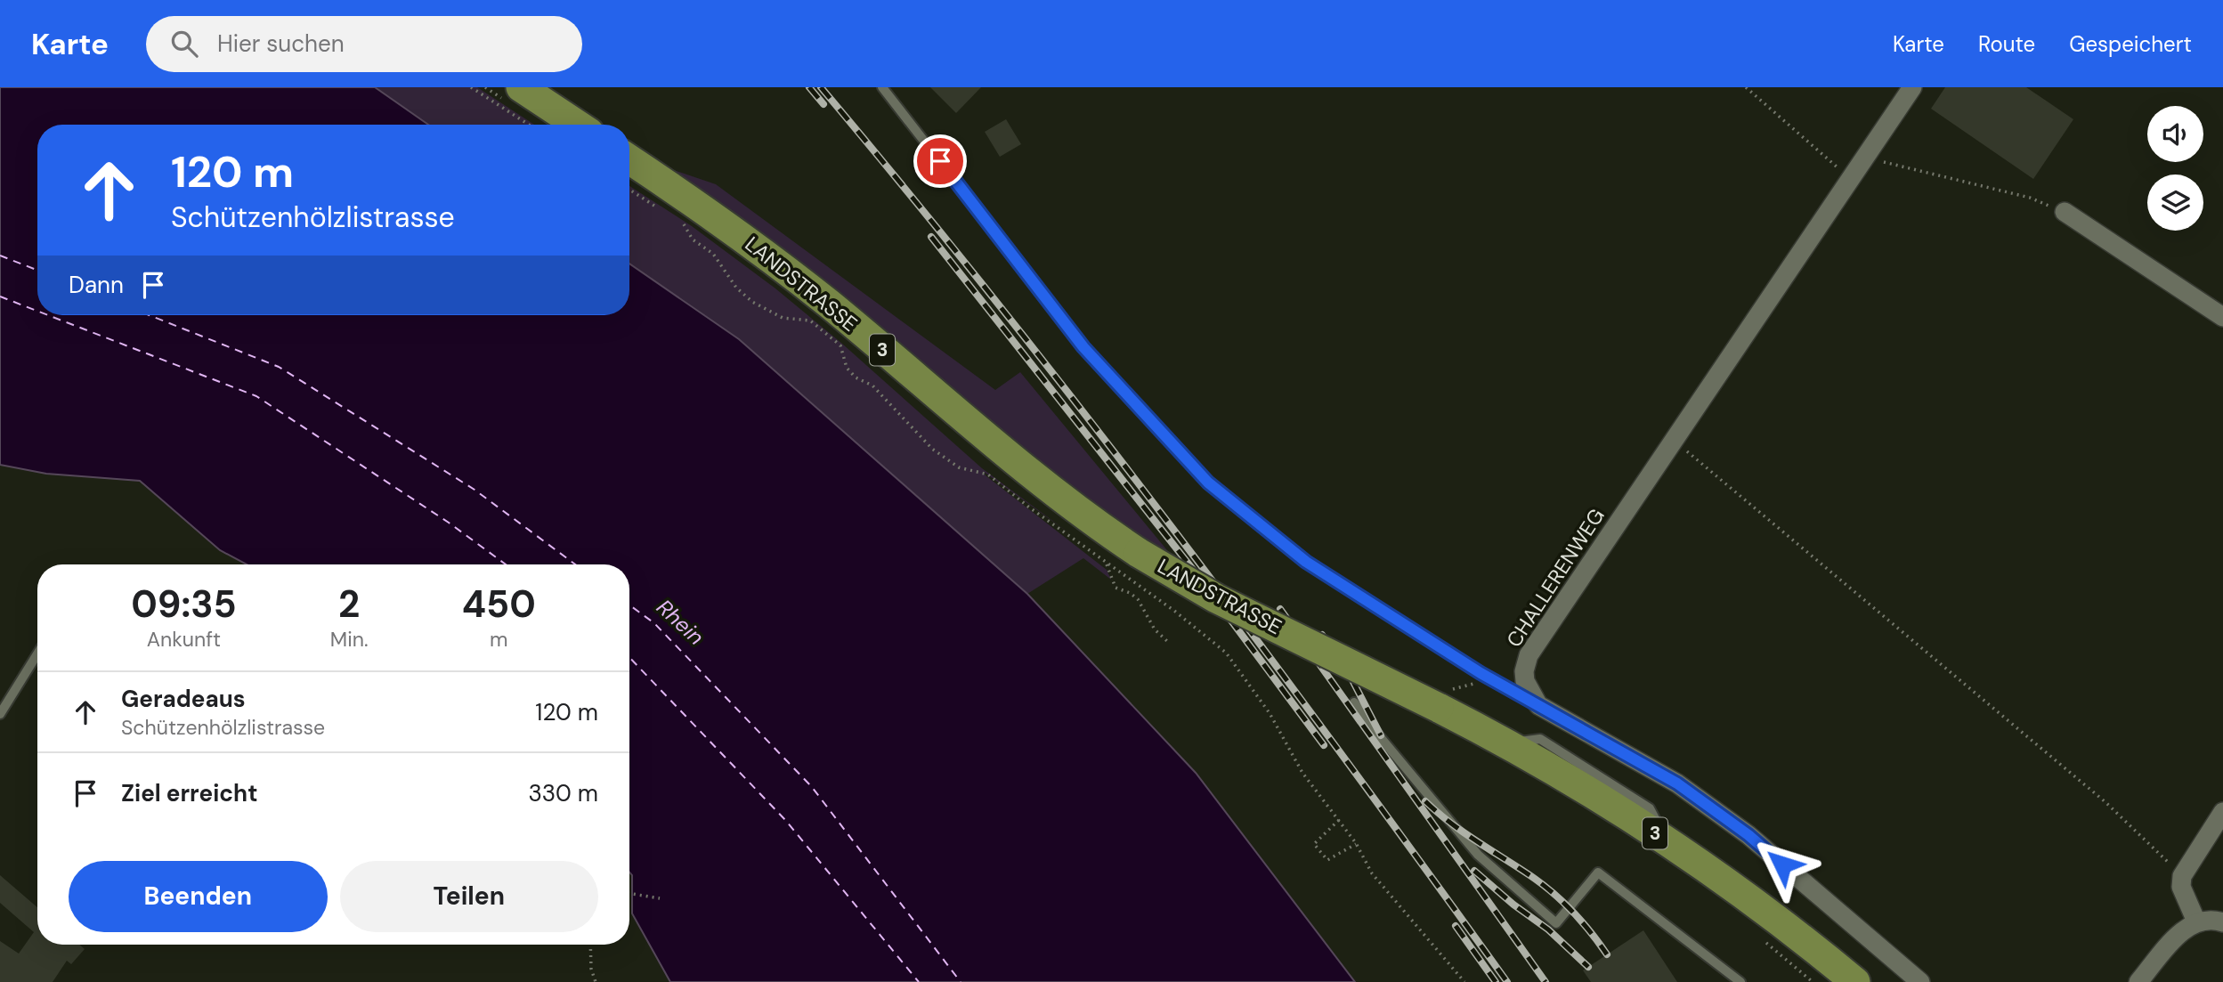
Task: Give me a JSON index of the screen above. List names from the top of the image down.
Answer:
{
  "streets": {
    "main road": ["LANDSTRASSE", "3"],
    "street": ["CHALLERENWEG"]
  },
  "water": ["Rhein"],
  "page": {
    "header": "Karte",
    "search": "Hier suchen",
    "nav": ["Karte", "Route", "Gespeichert"],
    "turn": ["120 m", "Schützenhölzlistrasse"],
    "then": "Dann",
    "eta": [
      "09:35",
      "Ankunft",
      "2",
      "Min.",
      "450",
      "m"
    ],
    "list": [
      {
        "name": "Geradeaus",
        "note": "Schützenhölzlistrasse",
        "value": "120 m"
      },
      {
        "name": "Ziel erreicht",
        "value": "330 m"
      }
    ],
    "buttons": ["Beenden", "Teilen"]
  }
}
